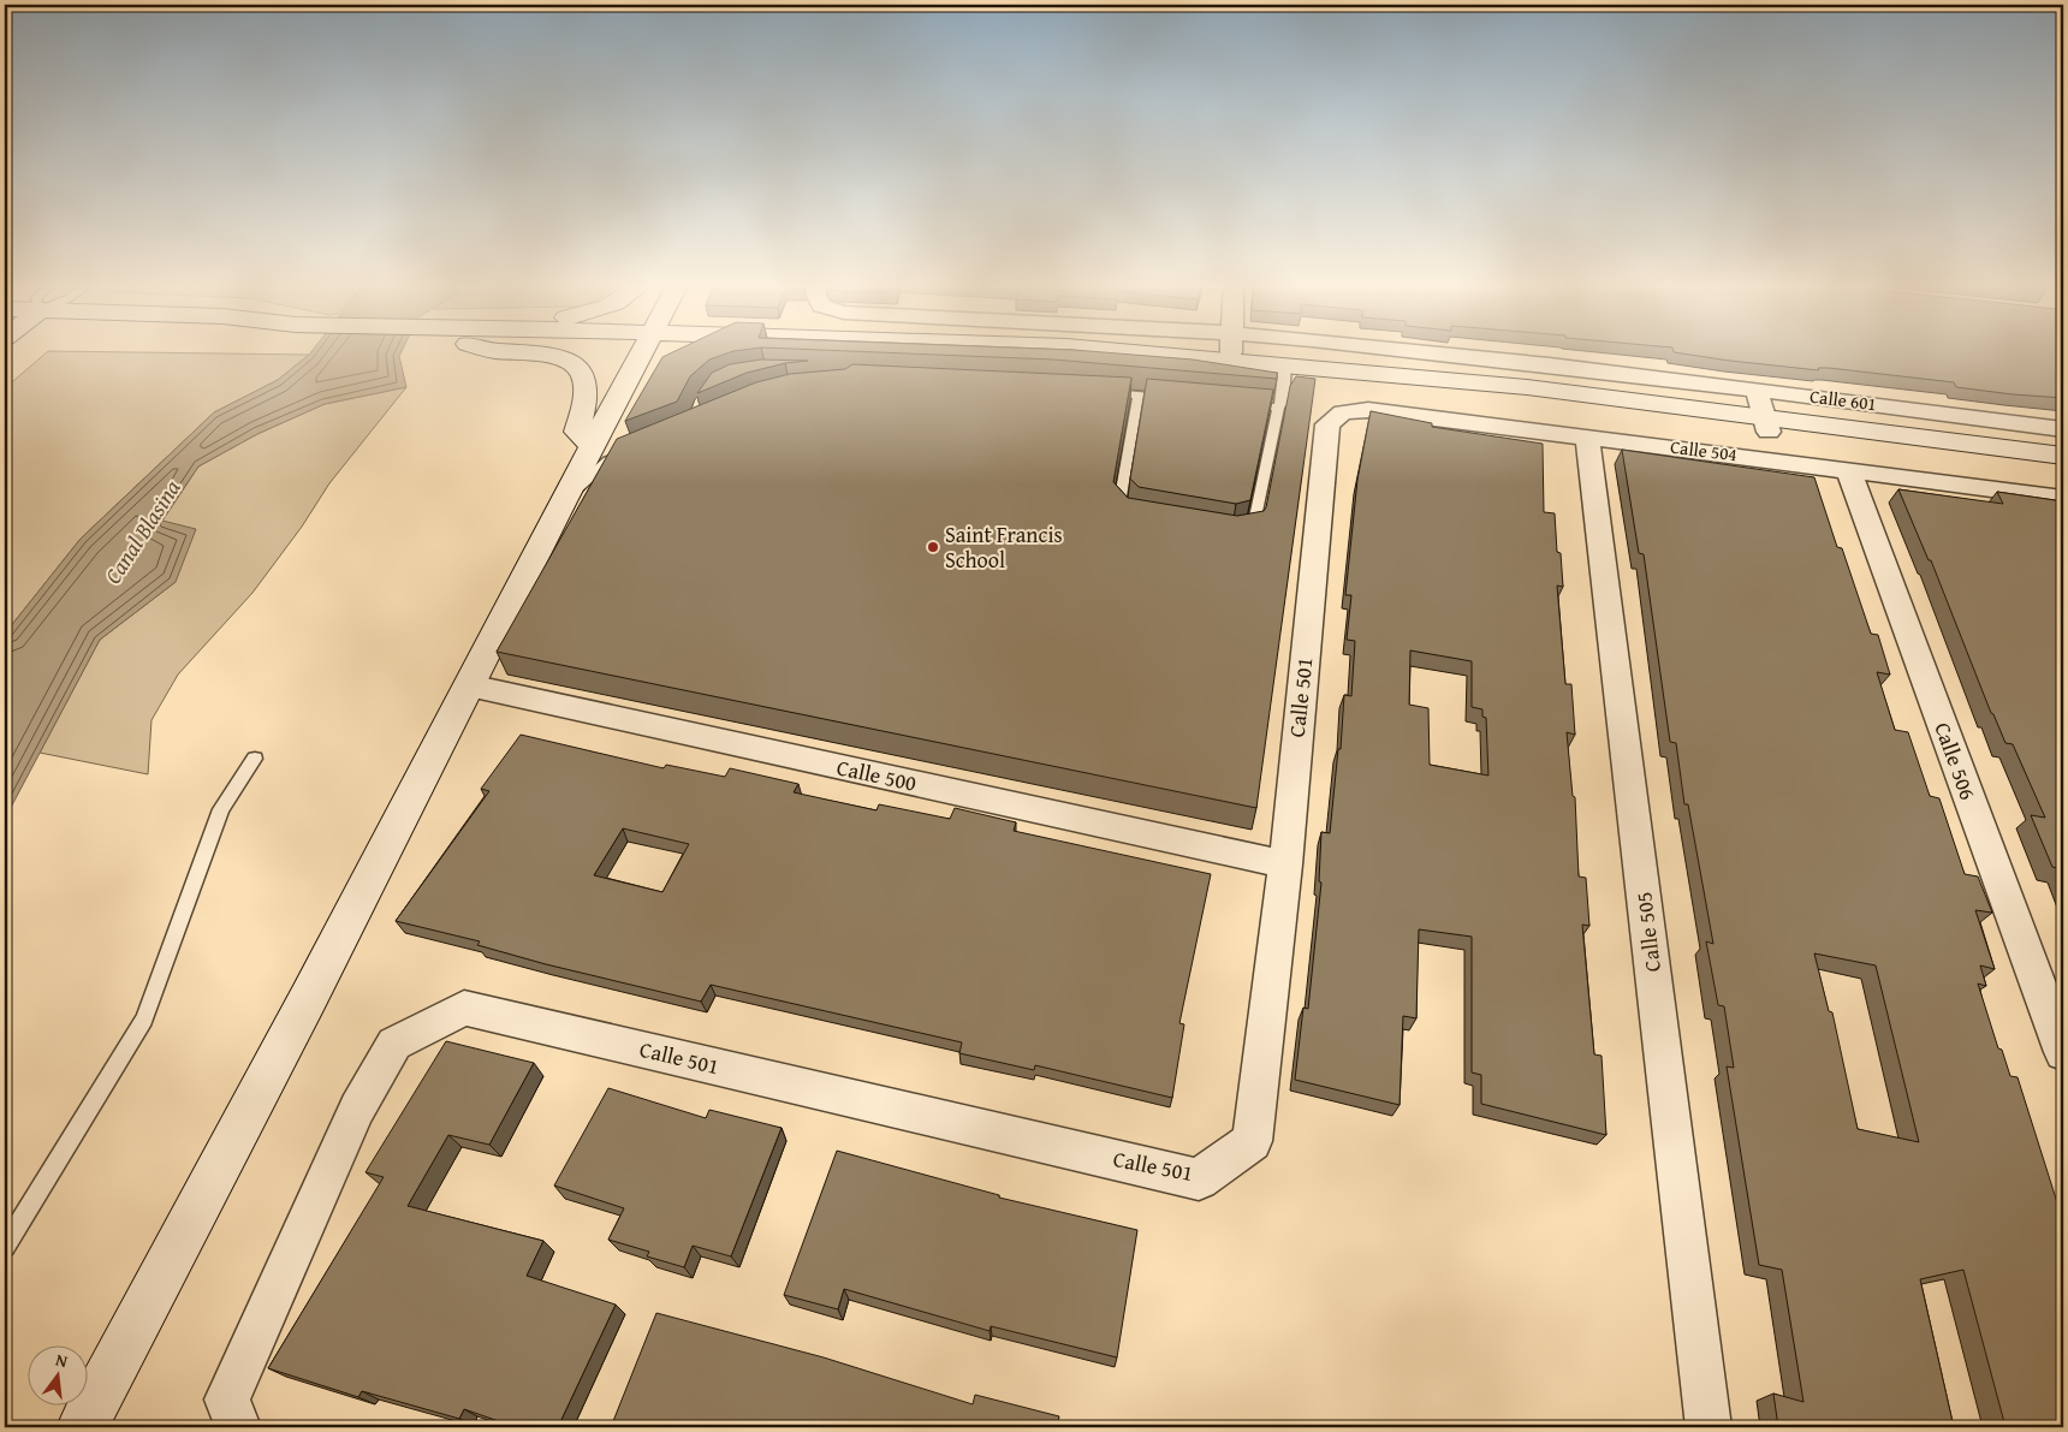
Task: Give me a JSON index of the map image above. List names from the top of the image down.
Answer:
{
  "streets": {
    "street": [
      "Calle 601",
      "Calle 504",
      "Calle 501",
      "Calle 506",
      "Calle 500",
      "Calle 505"
    ]
  },
  "crossings": [
    ["Calle 504", "Calle 501"],
    ["Calle 504", "Calle 506"],
    ["Calle 504", "Calle 505"],
    ["Calle 501", "Calle 500"]
  ],
  "water": ["Canal Blasina"],
  "places": ["Saint Francis School"],
  "north": "top"
}
